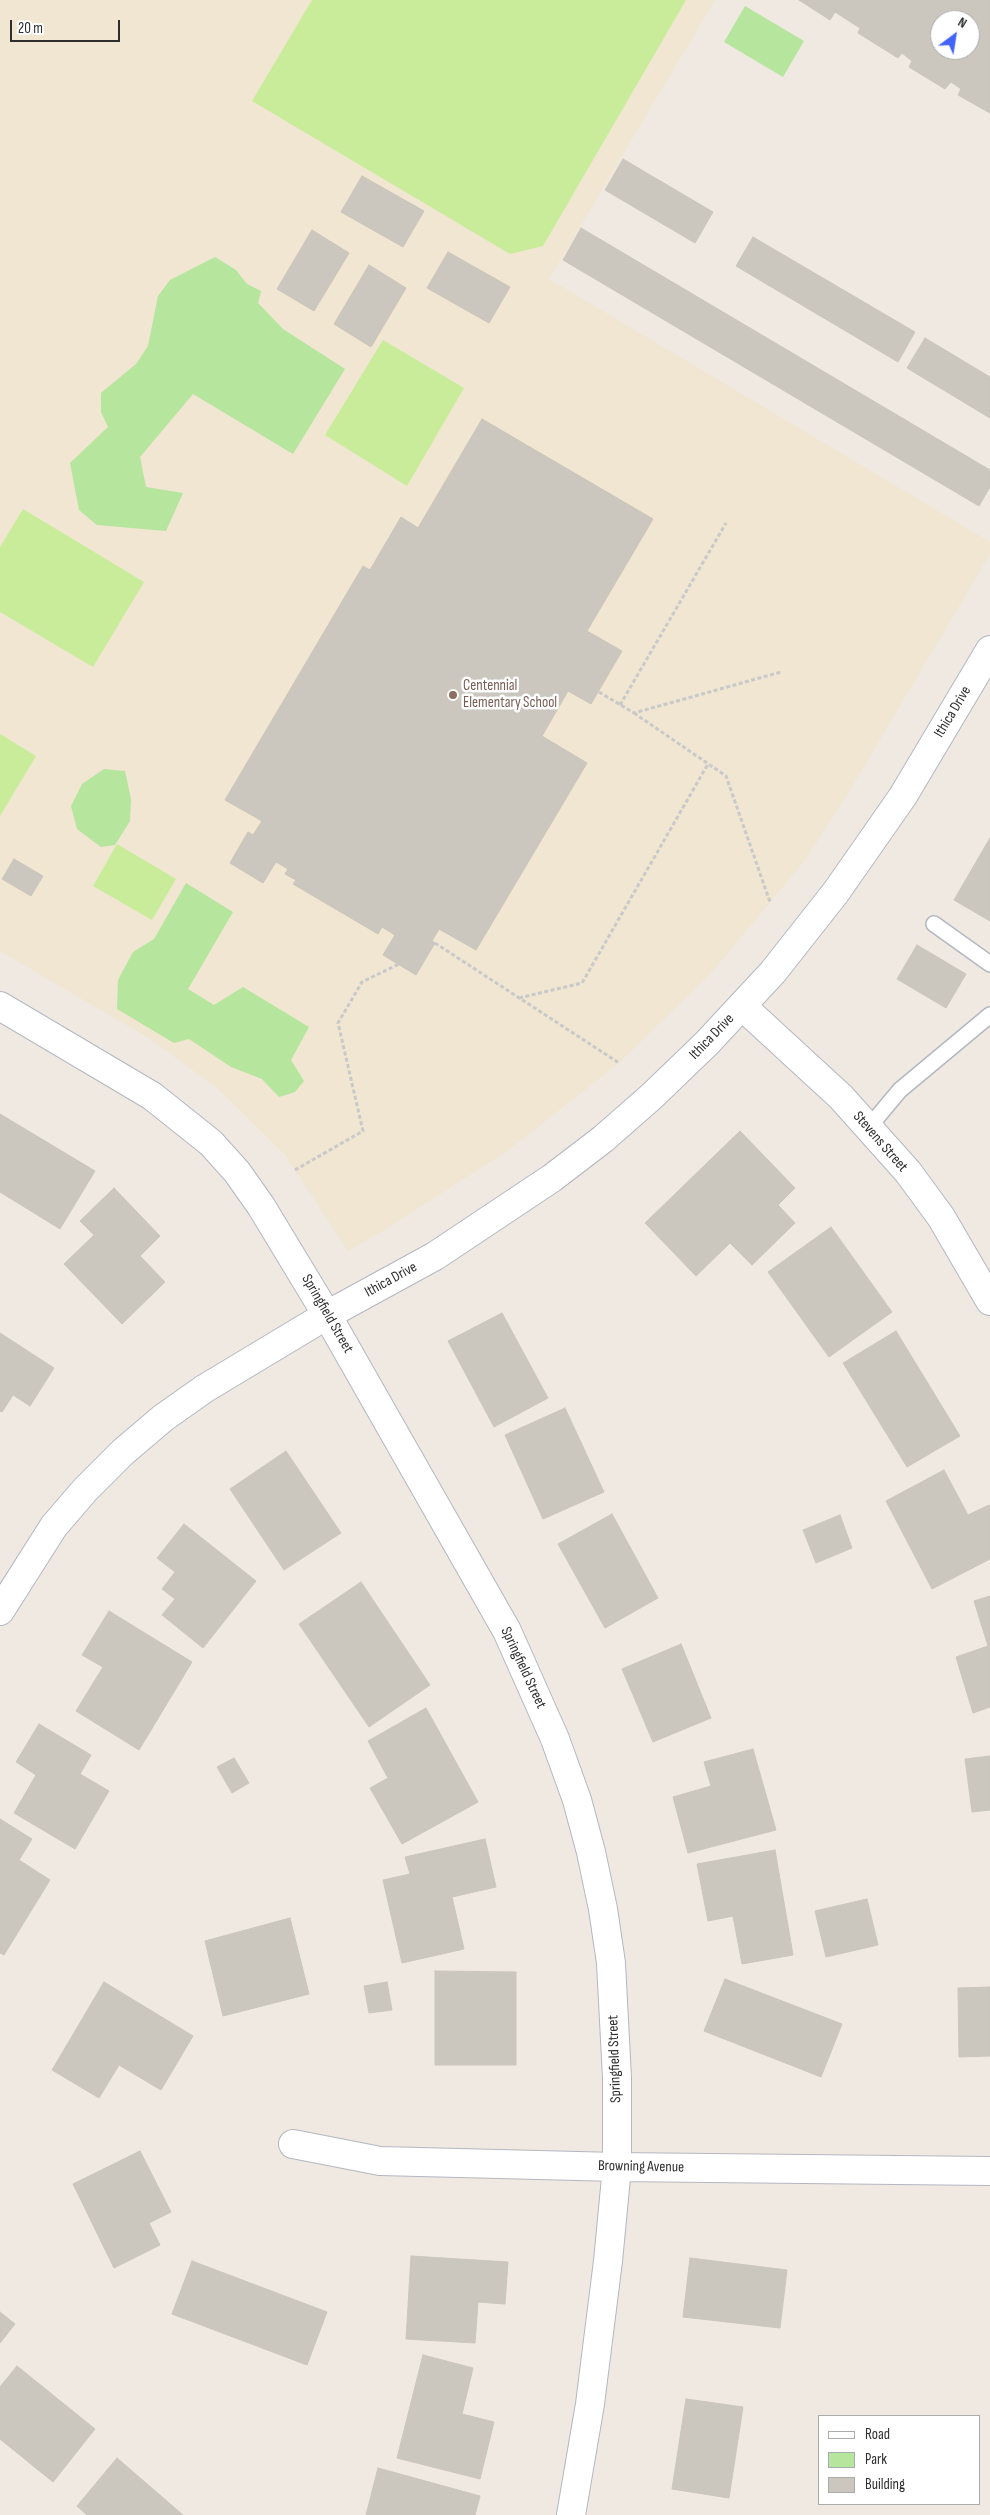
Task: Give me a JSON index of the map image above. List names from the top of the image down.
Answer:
{
  "streets": {
    "street": [
      "Ithica Drive",
      "Stevens Street",
      "Springfield Street",
      "Browning Avenue"
    ]
  },
  "crossings": [
    ["Ithica Drive", "Stevens Street"],
    ["Ithica Drive", "Springfield Street"],
    ["Springfield Street", "Browning Avenue"]
  ],
  "places": ["Centennial Elementary School"],
  "legend": ["Road", "Park", "Building"],
  "scale_bar": "20 m",
  "north": "top right"
}
